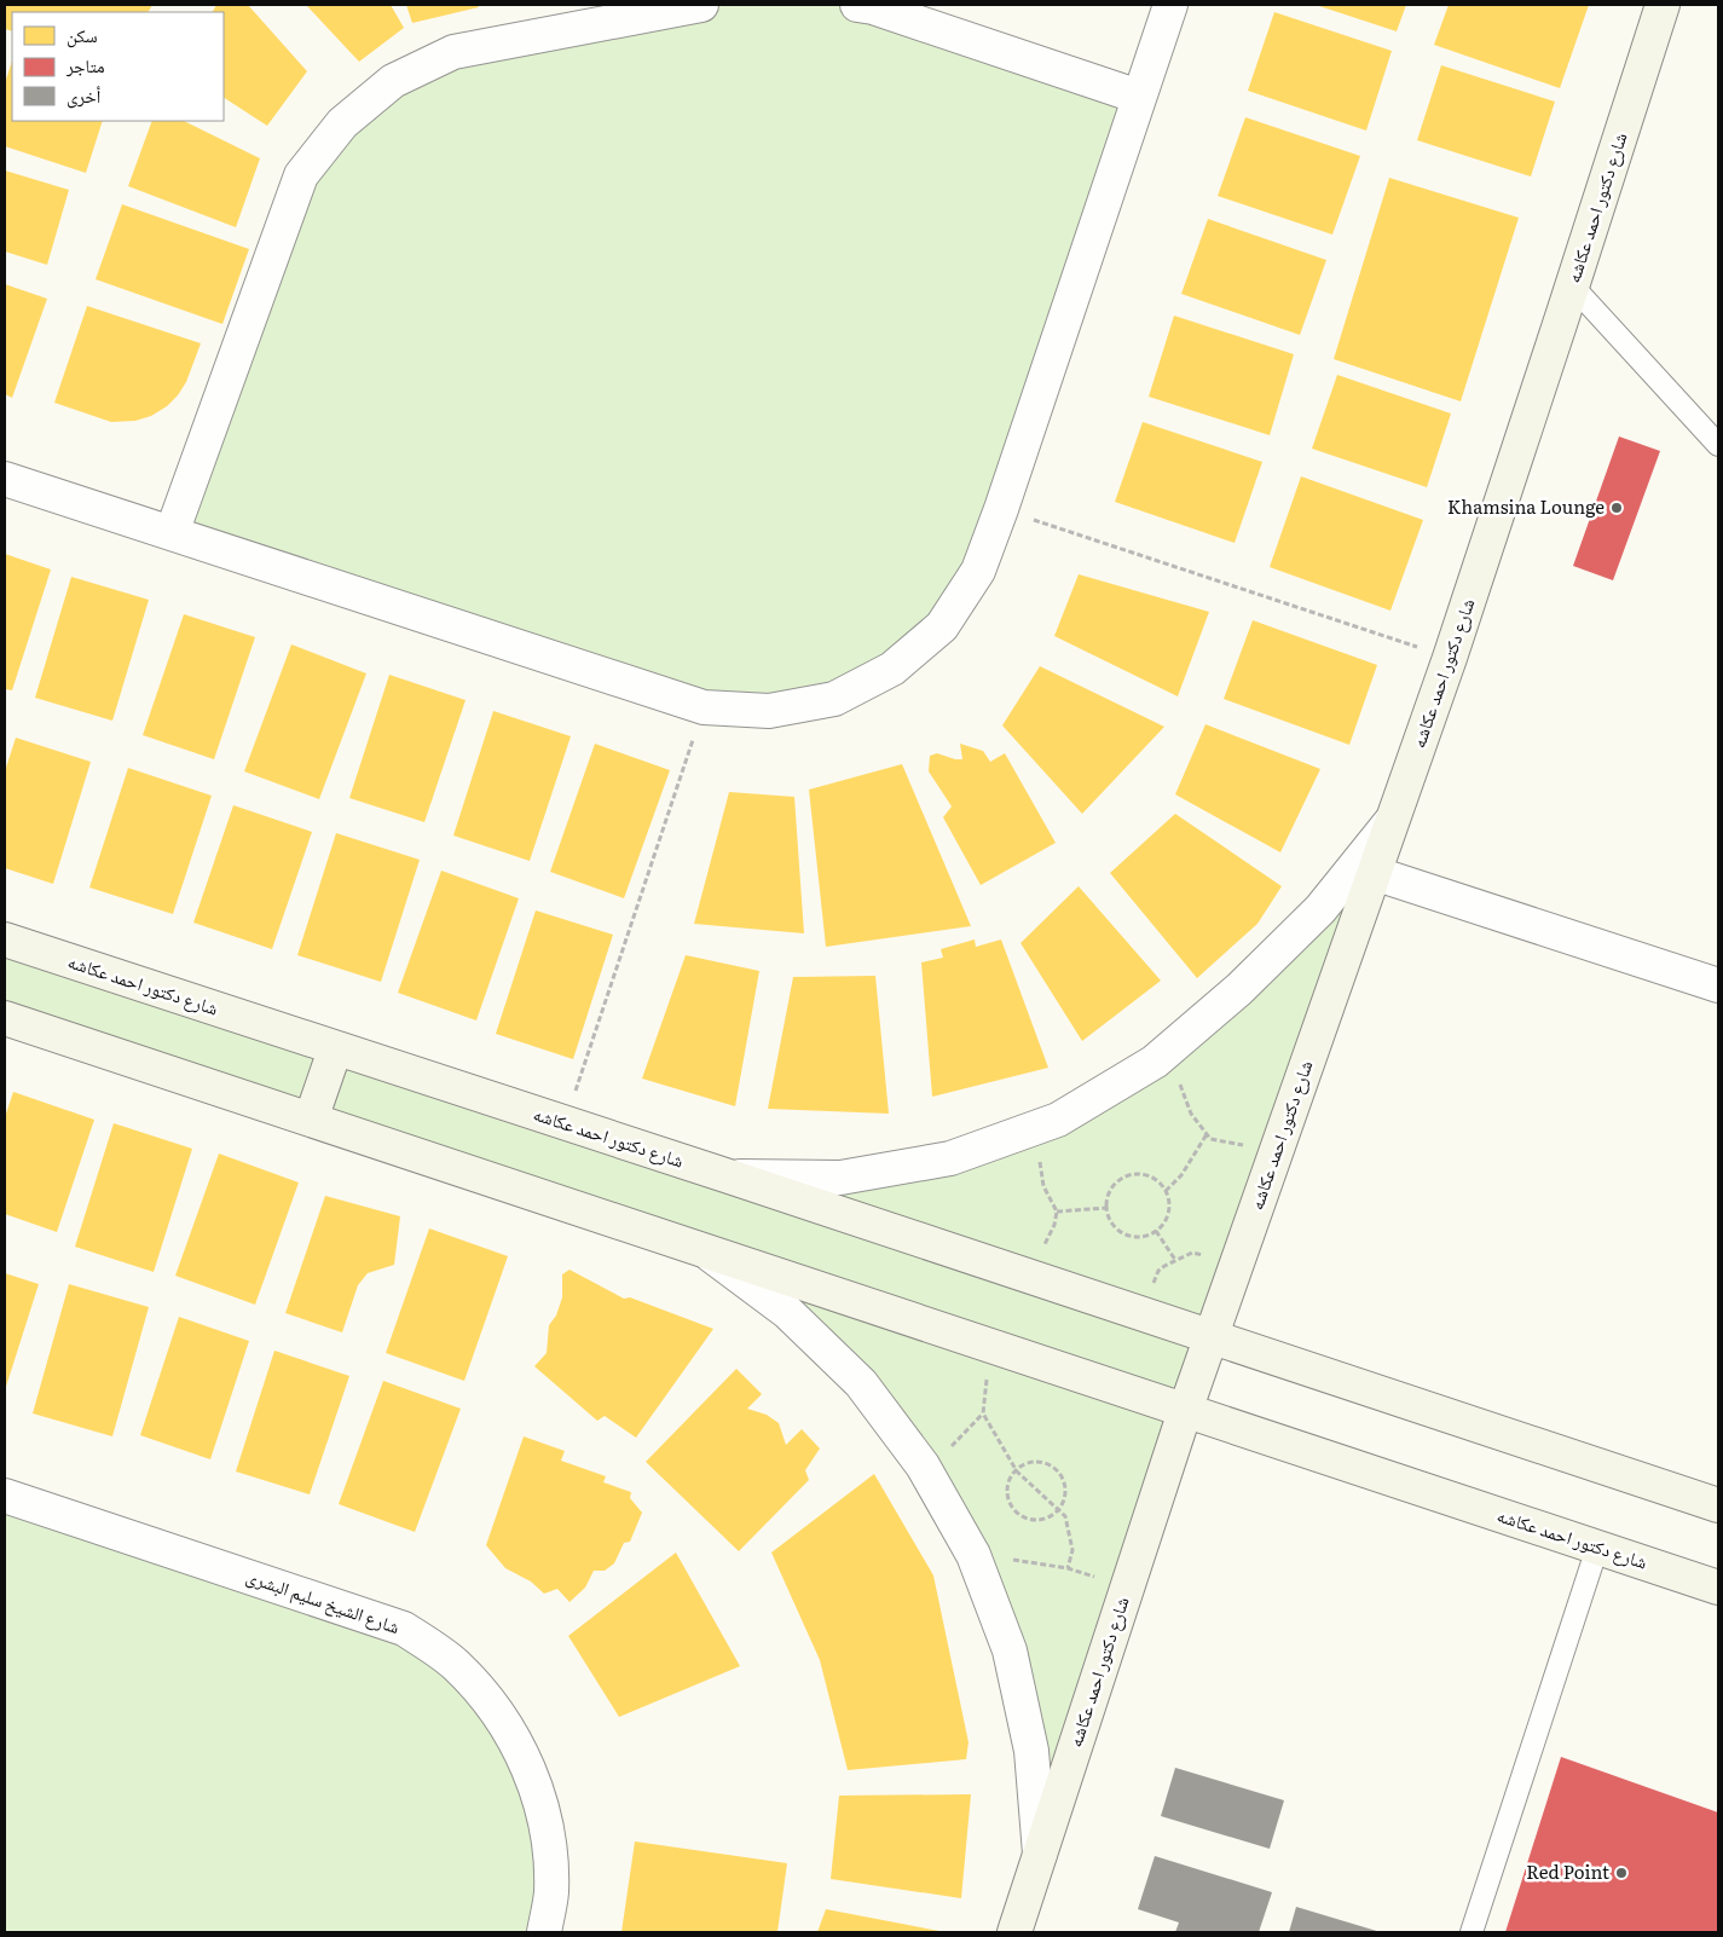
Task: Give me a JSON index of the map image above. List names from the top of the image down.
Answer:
{
  "streets": {
    "street": ["شارع دكتور احمد عكاشه", "شارع الشيخ سليم البشرى"]
  },
  "places": ["Khamsina Lounge", "Red Point"],
  "legend": ["سكن", "متاجر", "أخرى"]
}
